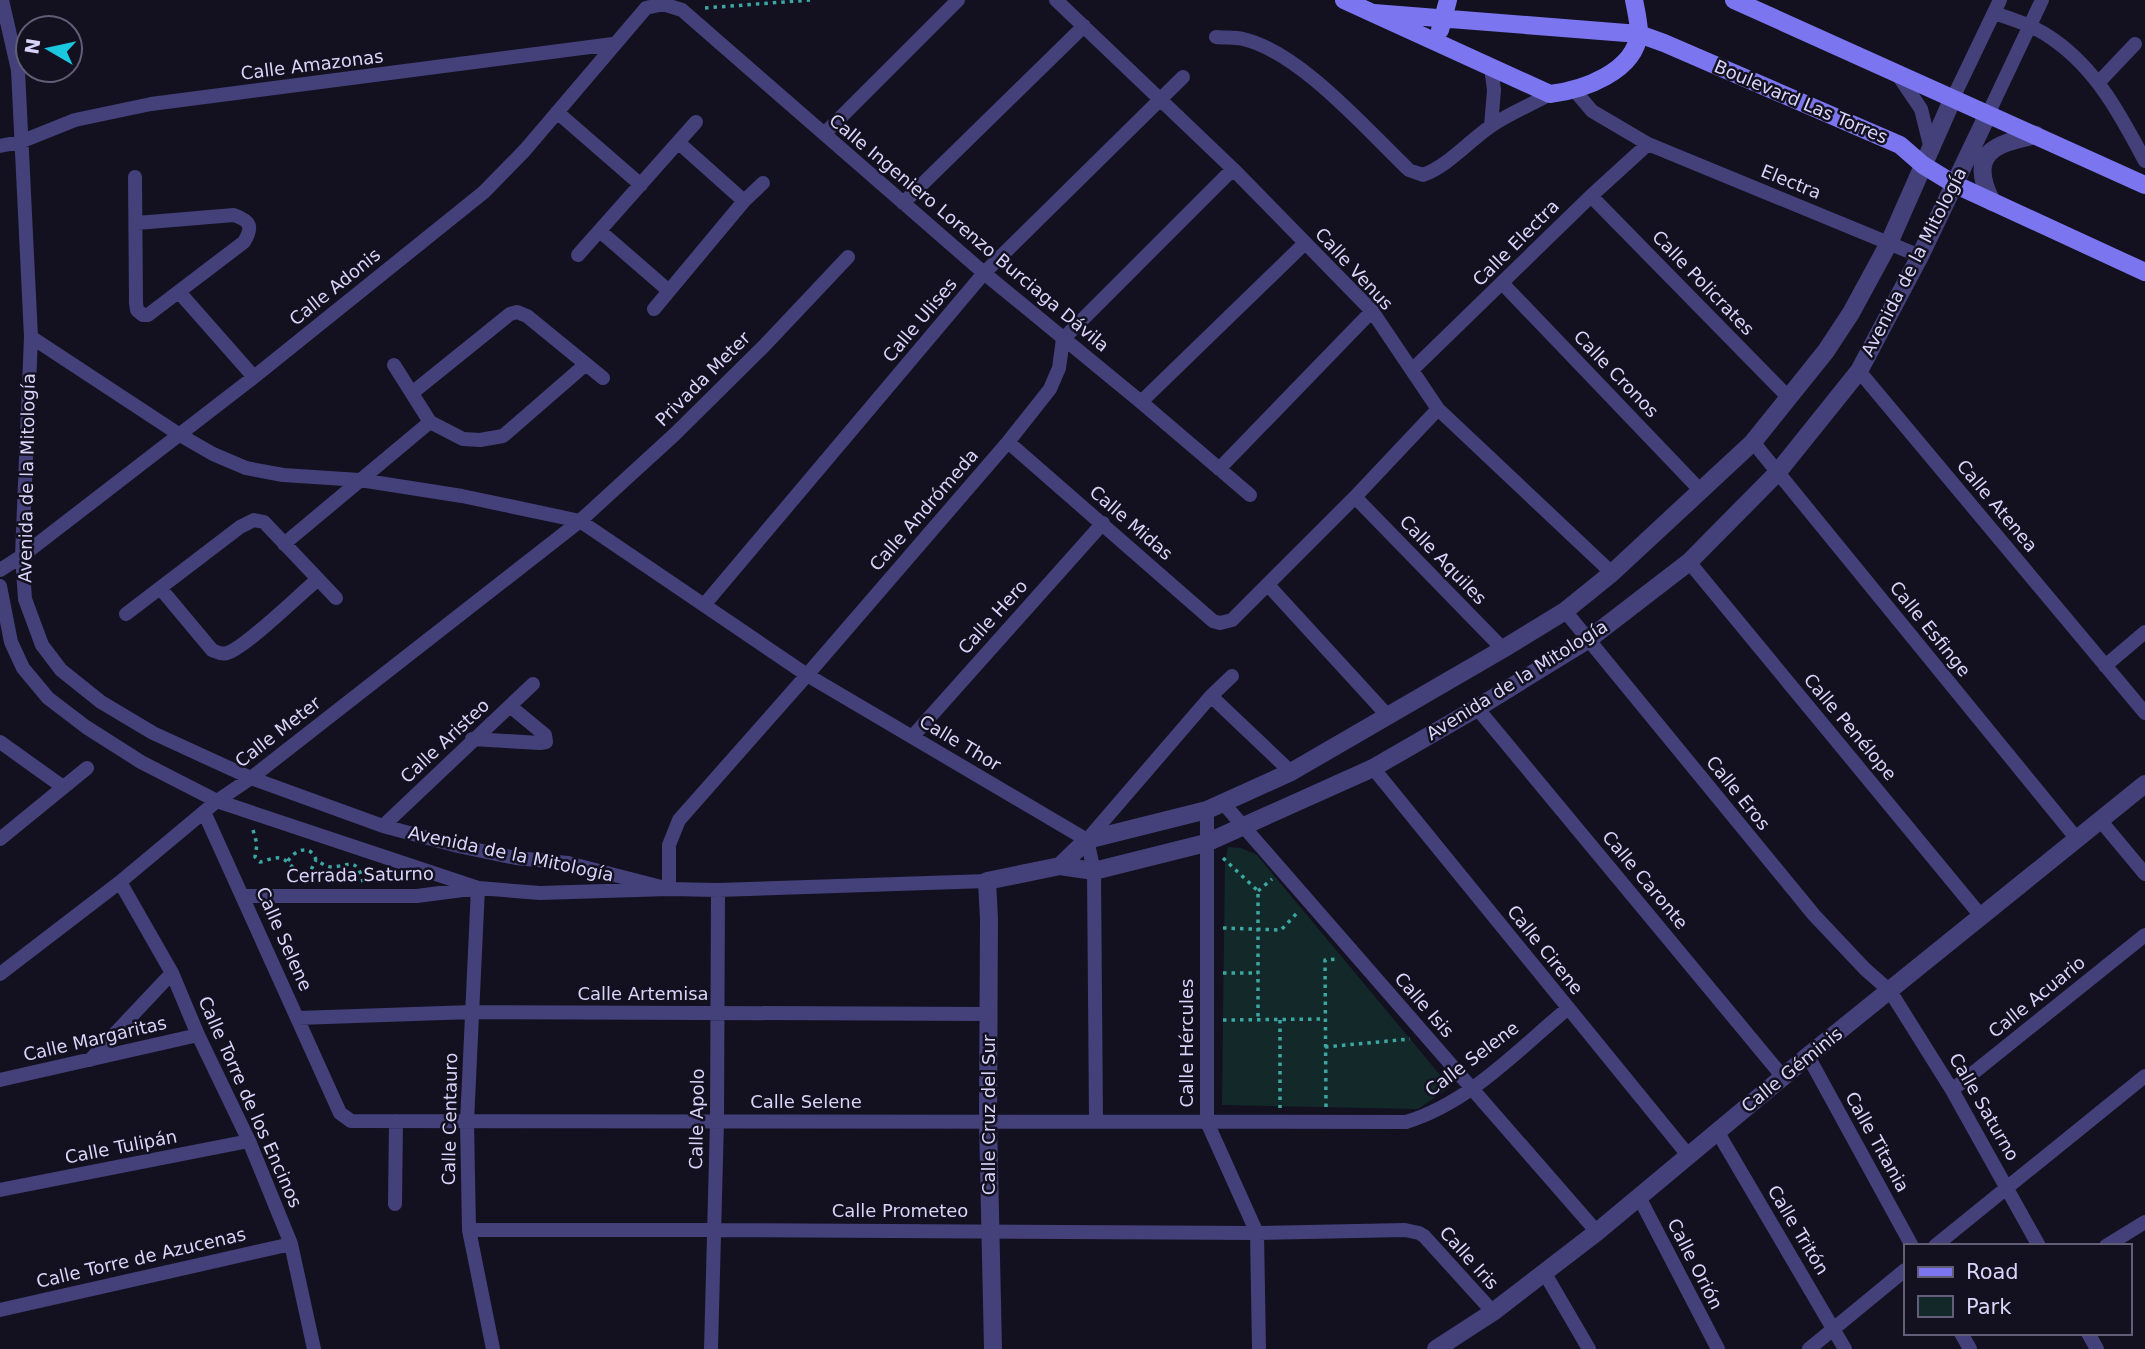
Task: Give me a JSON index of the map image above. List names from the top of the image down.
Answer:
{
  "streets": {
    "main road": ["Boulevard Las Torres"],
    "street": [
      "Calle Amazonas",
      "Electra",
      "Calle Ingeniero Lorenzo Burciaga Dávila",
      "Calle Electra",
      "Avenida de la Mitología",
      "Calle Venus",
      "Calle Policrates",
      "Calle Adonis",
      "Calle Ulises",
      "Calle Cronos",
      "Privada Meter",
      "Calle Atenea",
      "Calle Andrómeda",
      "Calle Midas",
      "Calle Aquiles",
      "Calle Hero",
      "Calle Esfinge",
      "Calle Penélope",
      "Calle Meter",
      "Calle Aristeo",
      "Calle Thor",
      "Calle Eros",
      "Cerrada Saturno",
      "Calle Caronte",
      "Calle Selene",
      "Calle Cirene",
      "Calle Artemisa",
      "Calle Acuario",
      "Calle Isis",
      "Calle Margaritas",
      "Calle Hércules",
      "Calle Géminis",
      "Calle Torre de los Encinos",
      "Calle Saturno",
      "Calle Cruz del Sur",
      "Calle Centauro",
      "Calle Apolo",
      "Calle Titania",
      "Calle Tulipán",
      "Calle Prometeo",
      "Calle Tritón",
      "Calle Torre de Azucenas",
      "Calle Iris",
      "Calle Orión"
    ]
  },
  "crossings": [
    ["Calle Amazonas", "Avenida de la Mitología"],
    ["Calle Amazonas", "Calle Adonis"],
    ["Boulevard Las Torres", "Avenida de la Mitología"],
    ["Electra", "Calle Electra"],
    ["Electra", "Avenida de la Mitología"],
    ["Calle Ingeniero Lorenzo Burciaga Dávila", "Calle Adonis"],
    ["Calle Ingeniero Lorenzo Burciaga Dávila", "Calle Ulises"],
    ["Calle Ingeniero Lorenzo Burciaga Dávila", "Calle Andrómeda"],
    ["Calle Electra", "Calle Venus"],
    ["Calle Electra", "Calle Policrates"],
    ["Calle Electra", "Calle Cronos"],
    ["Avenida de la Mitología", "Calle Venus"],
    ["Avenida de la Mitología", "Calle Policrates"],
    ["Avenida de la Mitología", "Calle Adonis"],
    ["Avenida de la Mitología", "Calle Cronos"],
    ["Avenida de la Mitología", "Privada Meter"],
    ["Avenida de la Mitología", "Calle Atenea"],
    ["Avenida de la Mitología", "Calle Andrómeda"],
    ["Avenida de la Mitología", "Calle Aquiles"],
    ["Avenida de la Mitología", "Calle Esfinge"],
    ["Avenida de la Mitología", "Calle Penélope"],
    ["Avenida de la Mitología", "Calle Meter"],
    ["Avenida de la Mitología", "Calle Aristeo"],
    ["Avenida de la Mitología", "Calle Thor"],
    ["Avenida de la Mitología", "Calle Eros"],
    ["Avenida de la Mitología", "Cerrada Saturno"],
    ["Avenida de la Mitología", "Calle Caronte"],
    ["Avenida de la Mitología", "Calle Cirene"],
    ["Avenida de la Mitología", "Calle Isis"],
    ["Avenida de la Mitología", "Calle Hércules"],
    ["Avenida de la Mitología", "Calle Cruz del Sur"],
    ["Avenida de la Mitología", "Calle Centauro"],
    ["Avenida de la Mitología", "Calle Apolo"],
    ["Calle Venus", "Calle Ulises"],
    ["Calle Ulises", "Calle Thor"],
    ["Privada Meter", "Calle Meter"],
    ["Privada Meter", "Calle Thor"],
    ["Calle Andrómeda", "Calle Midas"],
    ["Calle Andrómeda", "Calle Thor"],
    ["Calle Midas", "Calle Hero"],
    ["Calle Hero", "Calle Thor"],
    ["Calle Esfinge", "Calle Géminis"],
    ["Calle Penélope", "Calle Géminis"],
    ["Calle Meter", "Calle Thor"],
    ["Calle Meter", "Calle Selene"],
    ["Calle Meter", "Calle Torre de los Encinos"],
    ["Calle Eros", "Calle Géminis"],
    ["Calle Eros", "Calle Saturno"],
    ["Cerrada Saturno", "Calle Selene"],
    ["Cerrada Saturno", "Calle Centauro"],
    ["Calle Caronte", "Calle Géminis"],
    ["Calle Selene", "Calle Cirene"],
    ["Calle Selene", "Calle Artemisa"],
    ["Calle Selene", "Calle Isis"],
    ["Calle Selene", "Calle Hércules"],
    ["Calle Selene", "Calle Cruz del Sur"],
    ["Calle Selene", "Calle Centauro"],
    ["Calle Selene", "Calle Apolo"],
    ["Calle Cirene", "Calle Géminis"],
    ["Calle Artemisa", "Calle Cruz del Sur"],
    ["Calle Artemisa", "Calle Centauro"],
    ["Calle Artemisa", "Calle Apolo"],
    ["Calle Acuario", "Calle Saturno"],
    ["Calle Isis", "Calle Hércules"],
    ["Calle Isis", "Calle Géminis"],
    ["Calle Margaritas", "Calle Torre de los Encinos"],
    ["Calle Hércules", "Calle Prometeo"],
    ["Calle Géminis", "Calle Saturno"],
    ["Calle Géminis", "Calle Titania"],
    ["Calle Géminis", "Calle Tritón"],
    ["Calle Géminis", "Calle Iris"],
    ["Calle Géminis", "Calle Orión"],
    ["Calle Torre de los Encinos", "Calle Tulipán"],
    ["Calle Torre de los Encinos", "Calle Torre de Azucenas"],
    ["Calle Cruz del Sur", "Calle Prometeo"],
    ["Calle Centauro", "Calle Prometeo"],
    ["Calle Apolo", "Calle Prometeo"],
    ["Calle Prometeo", "Calle Iris"]
  ],
  "legend": ["Road", "Park"],
  "north": "left"
}
